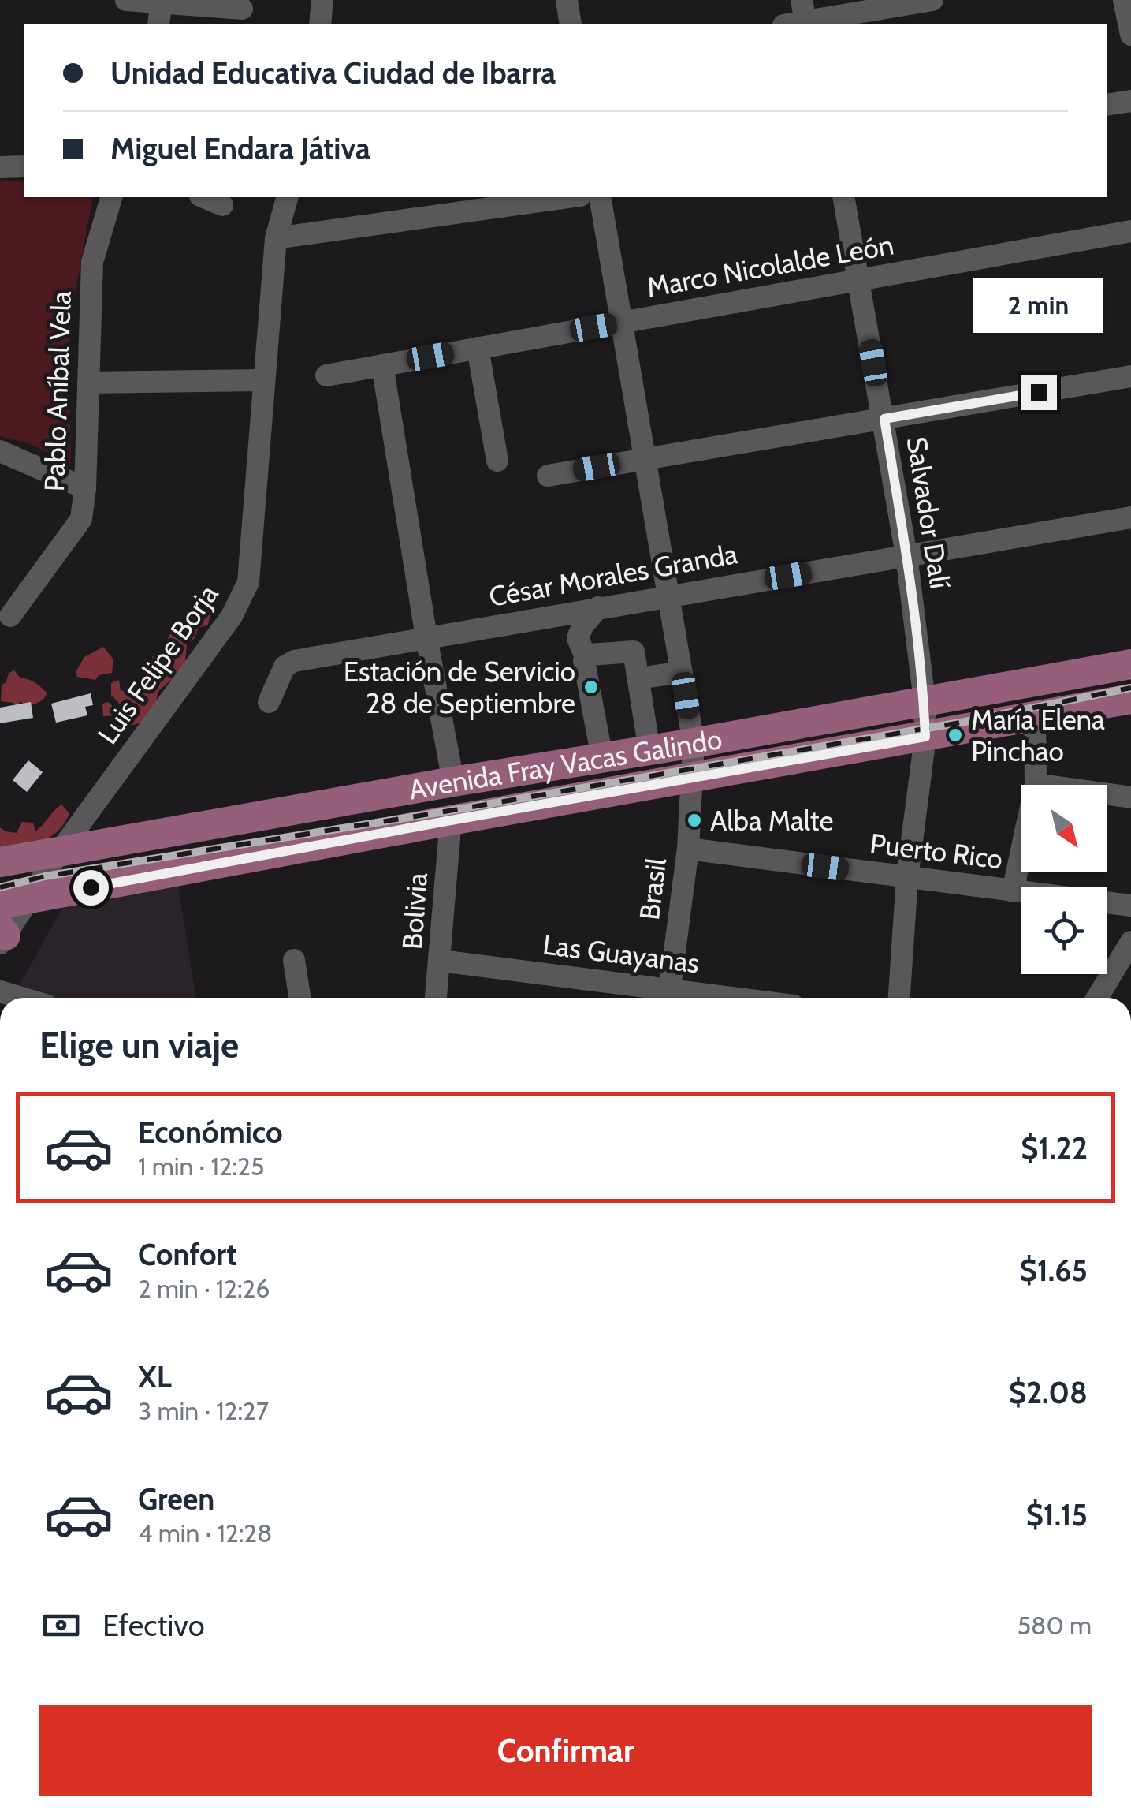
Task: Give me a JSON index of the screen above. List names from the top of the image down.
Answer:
{
  "streets": {
    "main road": ["Avenida Fray Vacas Galindo"],
    "street": [
      "Marco Nicolalde León",
      "Pablo Aníbal Vela",
      "Salvador Dalí",
      "César Morales Granda",
      "Luis Felipe Borja",
      "Puerto Rico",
      "Brasil",
      "Bolivia",
      "Las Guayanas"
    ]
  },
  "crossings": [
    ["Marco Nicolalde León", "Salvador Dalí"],
    ["Marco Nicolalde León", "Brasil"],
    ["Salvador Dalí", "César Morales Granda"],
    ["Salvador Dalí", "Avenida Fray Vacas Galindo"],
    ["Salvador Dalí", "Puerto Rico"],
    ["César Morales Granda", "Brasil"],
    ["Luis Felipe Borja", "Avenida Fray Vacas Galindo"],
    ["Avenida Fray Vacas Galindo", "Brasil"],
    ["Avenida Fray Vacas Galindo", "Bolivia"],
    ["Puerto Rico", "Brasil"],
    ["Brasil", "Las Guayanas"],
    ["Bolivia", "Las Guayanas"]
  ],
  "places": ["Estación de Servicio 28 de Septiembre", "María Elena Pinchao", "Alba Malte"],
  "north": "bottom right",
  "page": {
    "banner": ["Unidad Educativa Ciudad de Ibarra", "Miguel Endara Játiva"],
    "bubble": "2 min",
    "heading": "Elige un viaje",
    "list": [
      {
        "name": "Económico",
        "note": "1 min · 12:25",
        "value": "$1.22"
      },
      {
        "name": "Confort",
        "note": "2 min · 12:26",
        "value": "$1.65"
      },
      {
        "name": "XL",
        "note": "3 min · 12:27",
        "value": "$2.08"
      },
      {
        "name": "Green",
        "note": "4 min · 12:28",
        "value": "$1.15"
      }
    ],
    "pay": ["Efectivo", "580 m"],
    "buttons": "Confirmar"
  }
}
